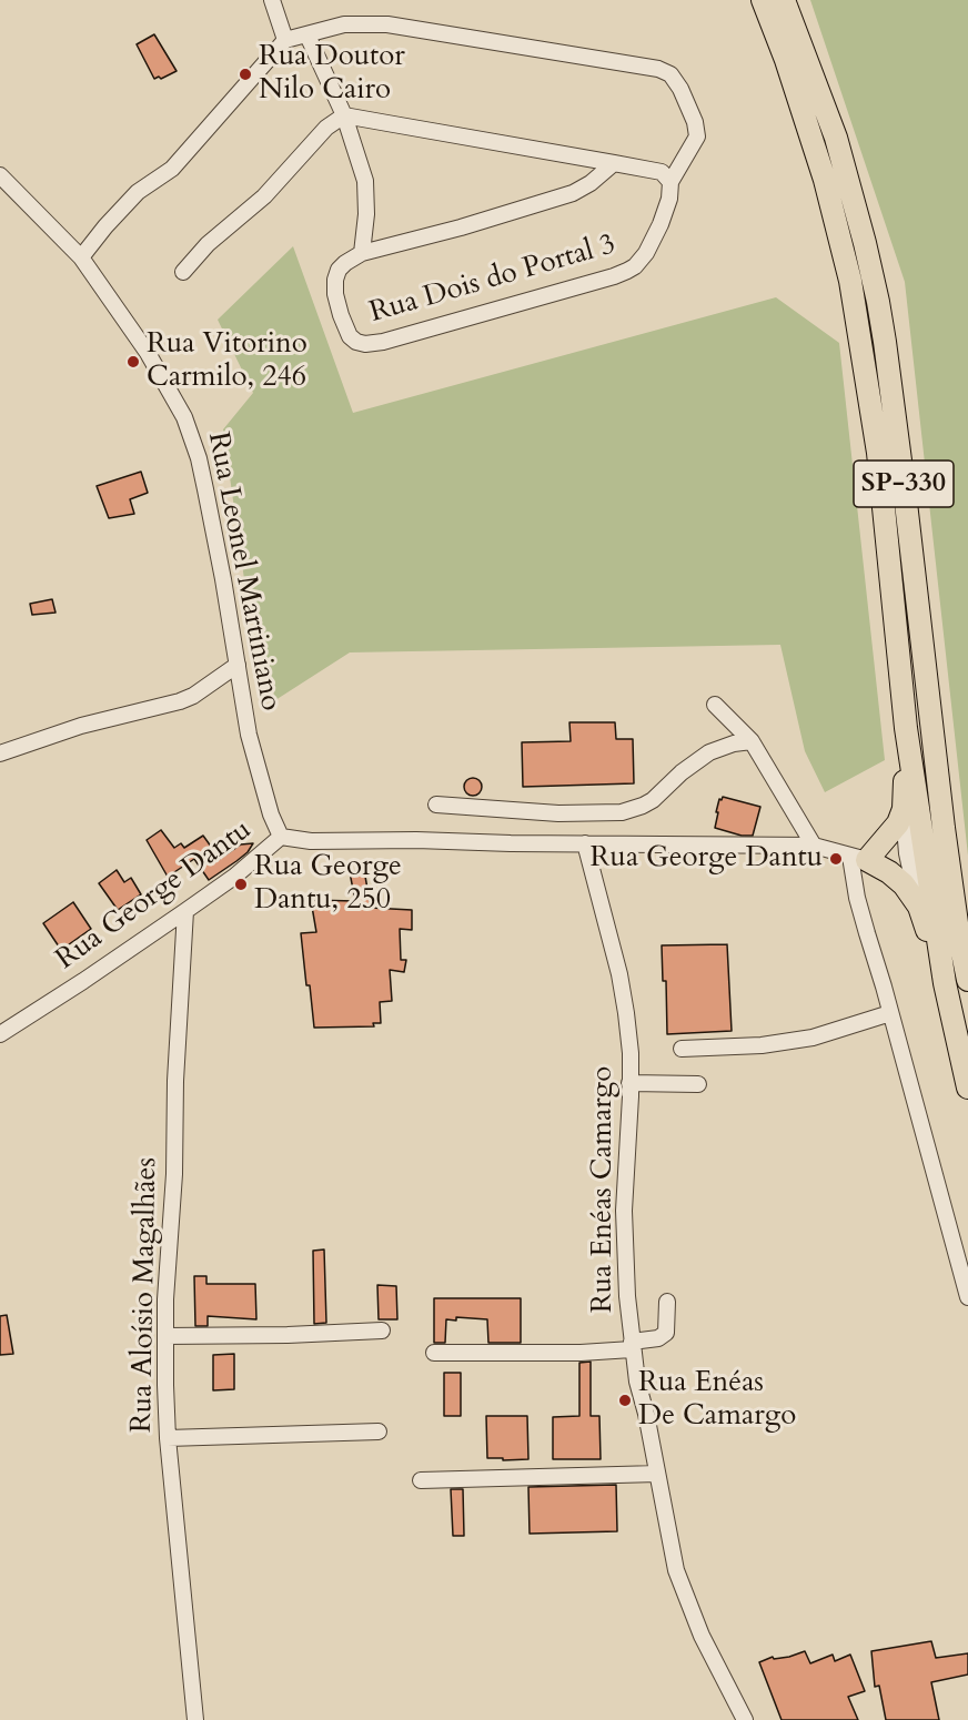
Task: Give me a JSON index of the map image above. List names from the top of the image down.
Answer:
{
  "streets": {
    "highway": ["SP-330"],
    "street": [
      "Rua Dois do Portal 3",
      "Rua Leonel Martiniano",
      "Rua George Dantu",
      "Rua Enéas Camargo",
      "Rua Aloísio Magalhães"
    ]
  },
  "crossings": [
    ["Rua Leonel Martiniano", "Rua George Dantu"],
    ["Rua George Dantu", "Rua Enéas Camargo"],
    ["Rua George Dantu", "Rua Aloísio Magalhães"]
  ],
  "places": [
    "Rua Doutor Nilo Cairo",
    "Rua Vitorino Carmilo, 246",
    "Rua George Dantu",
    "Rua George Dantu, 250",
    "Rua Enéas De Camargo"
  ]
}
